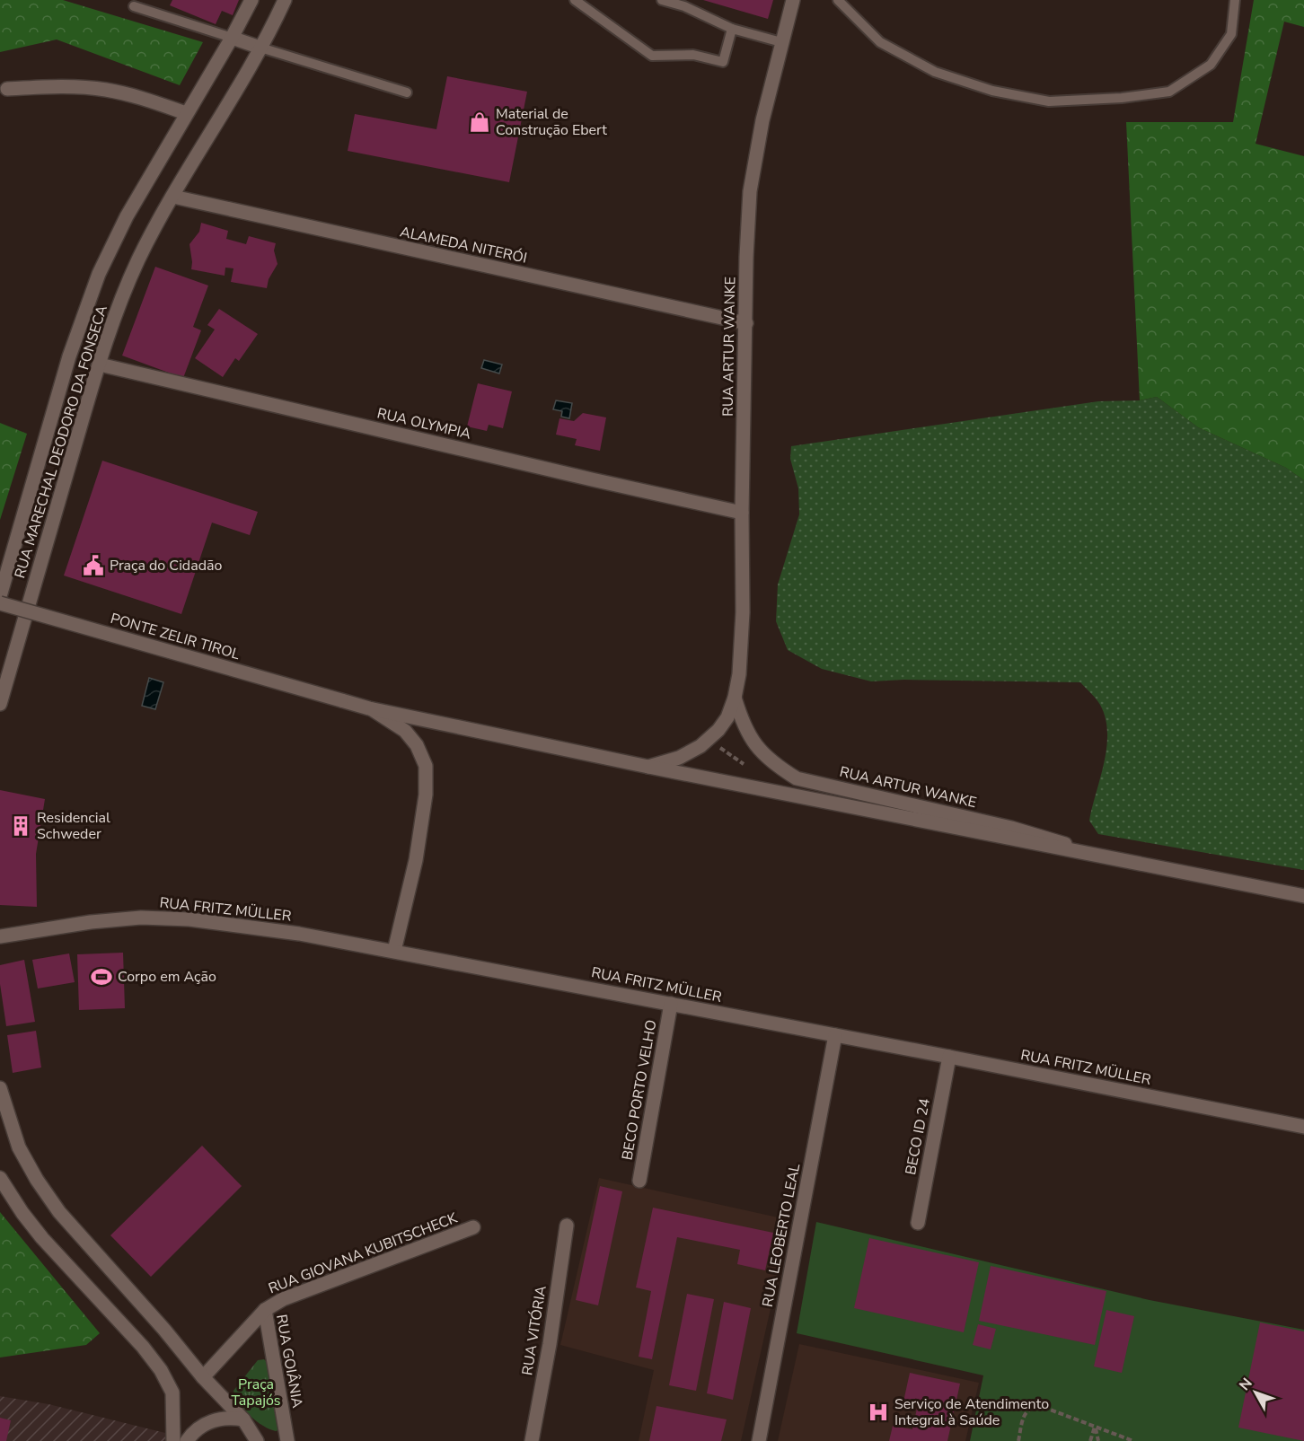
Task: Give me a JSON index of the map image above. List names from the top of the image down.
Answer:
{
  "streets": {
    "street": [
      "ALAMEDA NITERÓI",
      "RUA ARTUR WANKE",
      "RUA OLYMPIA",
      "RUA MARECHAL DEODORO DA FONSECA",
      "PONTE ZELIR TIROL",
      "RUA FRITZ MÜLLER",
      "BECO PORTO VELHO",
      "BECO ID 24",
      "RUA LEOBERTO LEAL",
      "RUA GIOVANA KUBITSCHECK",
      "RUA VITÓRIA",
      "RUA GOIÂNIA"
    ]
  },
  "crossings": [
    ["ALAMEDA NITERÓI", "RUA ARTUR WANKE"],
    ["ALAMEDA NITERÓI", "RUA MARECHAL DEODORO DA FONSECA"],
    ["RUA ARTUR WANKE", "RUA OLYMPIA"],
    ["RUA OLYMPIA", "RUA MARECHAL DEODORO DA FONSECA"],
    ["RUA FRITZ MÜLLER", "BECO PORTO VELHO"],
    ["RUA FRITZ MÜLLER", "BECO ID 24"],
    ["RUA FRITZ MÜLLER", "RUA LEOBERTO LEAL"],
    ["RUA GIOVANA KUBITSCHECK", "RUA GOIÂNIA"]
  ],
  "parks": ["Praça Tapajós"],
  "places": {
    "shop": ["Material de Construção Ebert"],
    "public building": ["Praça do Cidadão"],
    "building": ["Residencial Schweder"],
    "sports": ["Corpo em Ação"],
    "hospital": ["Serviço de Atendimento Integral à Saúde"]
  },
  "north": "top left"
}
